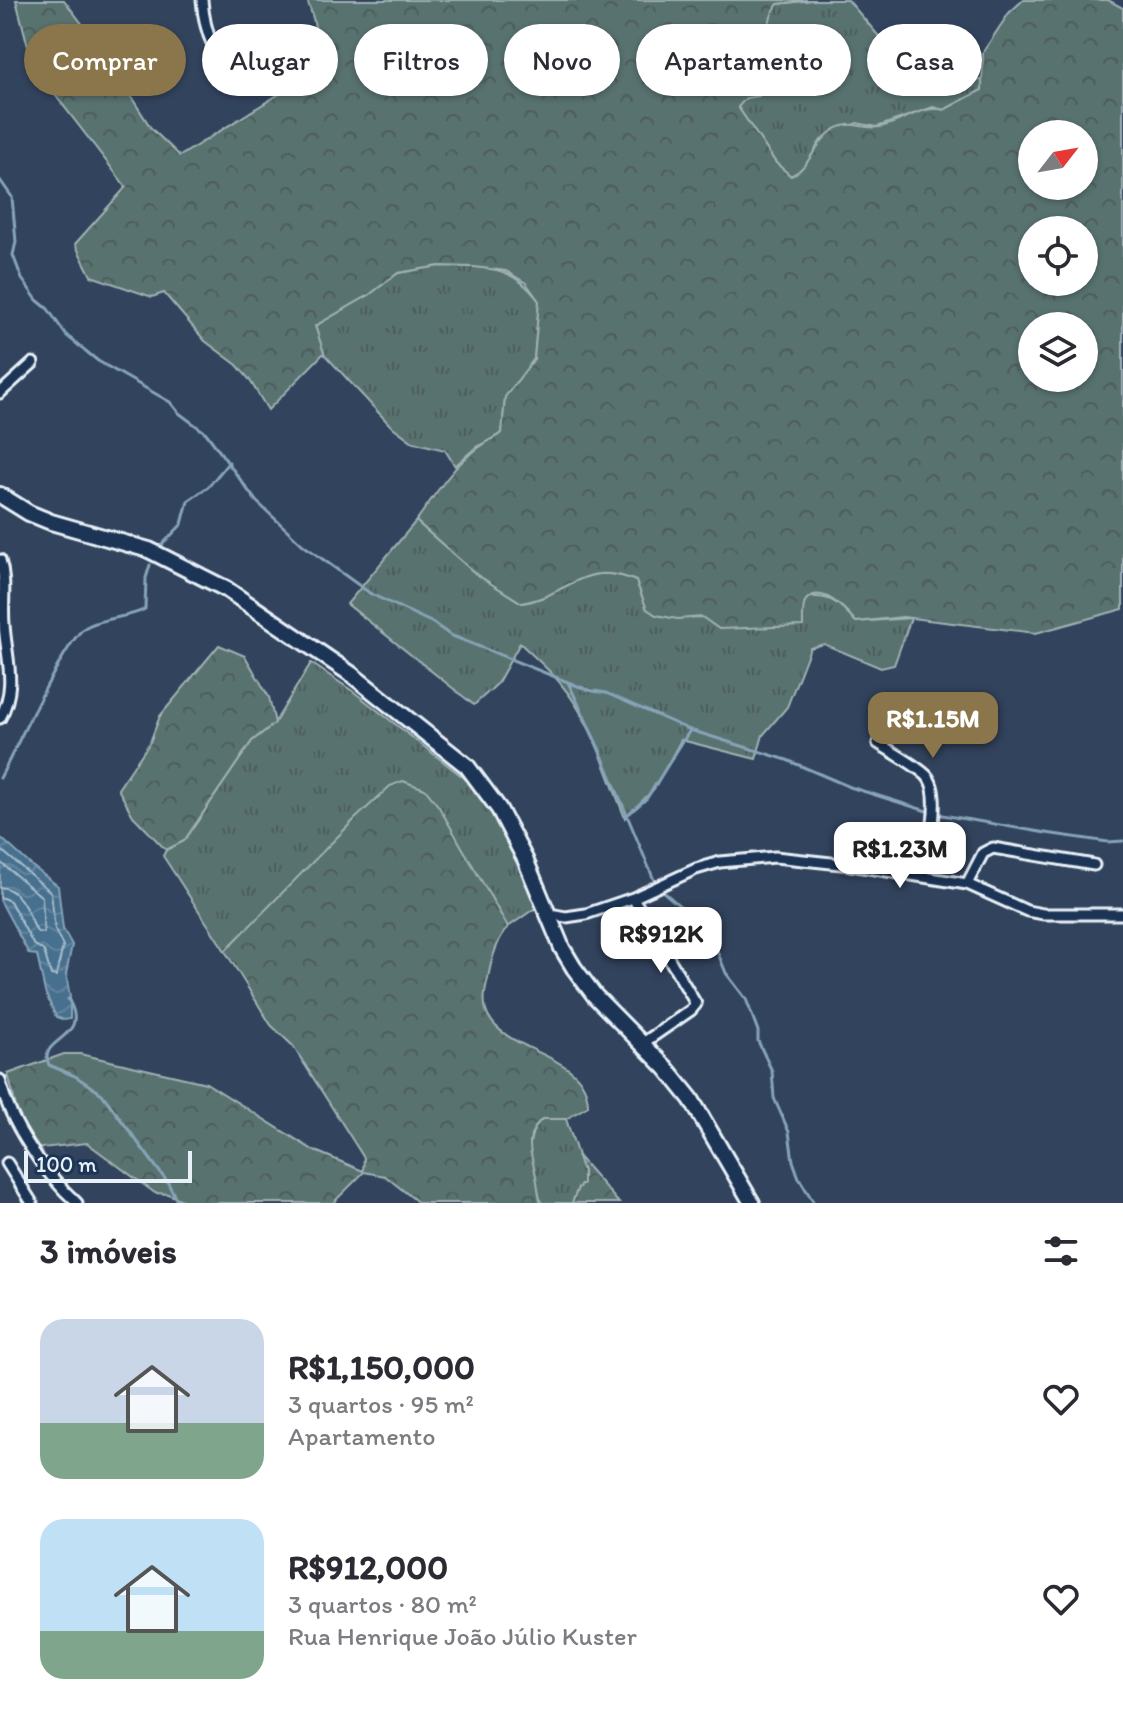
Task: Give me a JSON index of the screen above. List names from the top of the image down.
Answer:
{
  "scale_bar": "100 m",
  "north": "top right",
  "page": {
    "chip": [
      "Comprar",
      "Alugar",
      "Filtros",
      "Novo",
      "Apartamento",
      "Casa"
    ],
    "price": ["R$1.15M", "R$1.23M", "R$912K"],
    "scale": "100 m",
    "heading": "3 imóveis",
    "list": [
      {
        "name": "R$1,150,000",
        "note": "3 quartos · 95 m² · Apartamento"
      },
      {
        "name": "R$912,000",
        "note": "3 quartos · 80 m² · Rua Henrique João Júlio Kuster"
      }
    ]
  }
}
